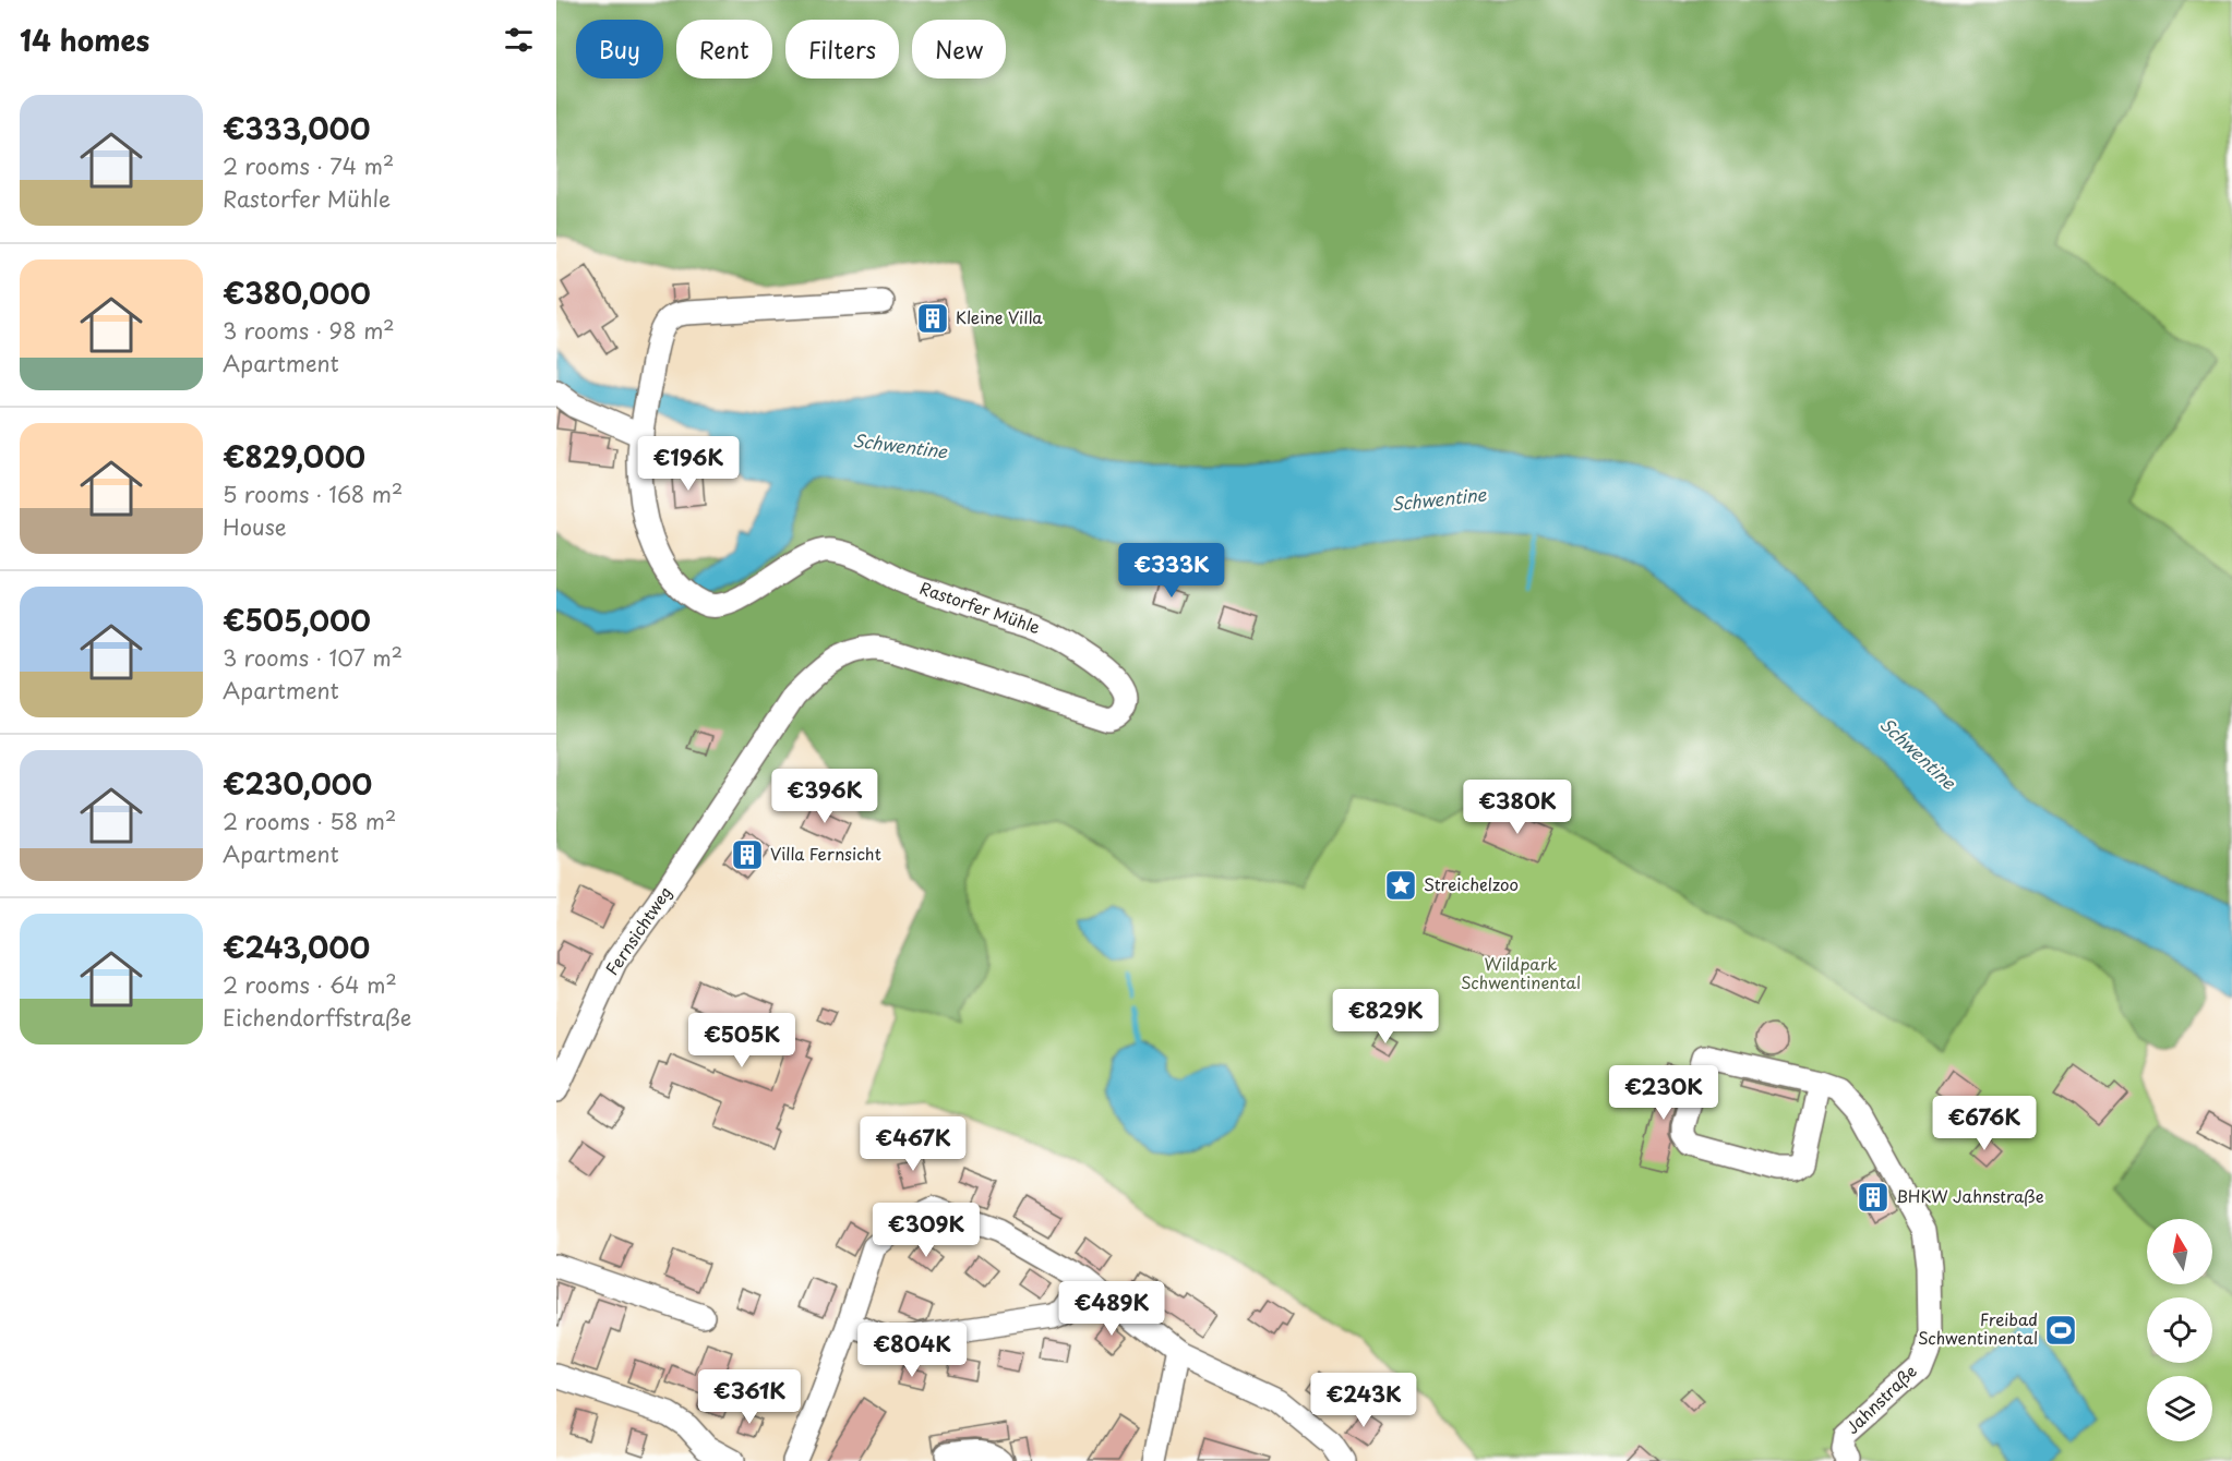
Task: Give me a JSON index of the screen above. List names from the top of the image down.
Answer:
{
  "streets": {
    "street": ["Rastorfer Mühle", "Fernsichtweg", "Jahnstraße"]
  },
  "crossings": [
    ["Rastorfer Mühle", "Fernsichtweg"]
  ],
  "water": ["Schwentine"],
  "parks": ["Wildpark Schwentinental"],
  "places": {
    "building": ["Kleine Villa", "Villa Fernsicht", "BHKW Jahnstraße"],
    "place": ["Streichelzoo"],
    "sports": ["Freibad Schwentinental"]
  },
  "north": "top",
  "page": {
    "heading": "14 homes",
    "chip": [
      "Buy",
      "Rent",
      "Filters",
      "New"
    ],
    "list": [
      {
        "name": "€333,000",
        "note": "2 rooms · 74 m² · Rastorfer Mühle"
      },
      {
        "name": "€380,000",
        "note": "3 rooms · 98 m² · Apartment"
      },
      {
        "name": "€829,000",
        "note": "5 rooms · 168 m² · House"
      },
      {
        "name": "€505,000",
        "note": "3 rooms · 107 m² · Apartment"
      },
      {
        "name": "€230,000",
        "note": "2 rooms · 58 m² · Apartment"
      },
      {
        "name": "€243,000",
        "note": "2 rooms · 64 m² · Eichendorffstraße"
      }
    ],
    "price": [
      "€196K",
      "€333K",
      "€396K",
      "€380K",
      "€829K",
      "€505K",
      "€230K",
      "€676K",
      "€467K",
      "€309K",
      "€489K",
      "€804K",
      "€361K",
      "€243K"
    ]
  }
}
